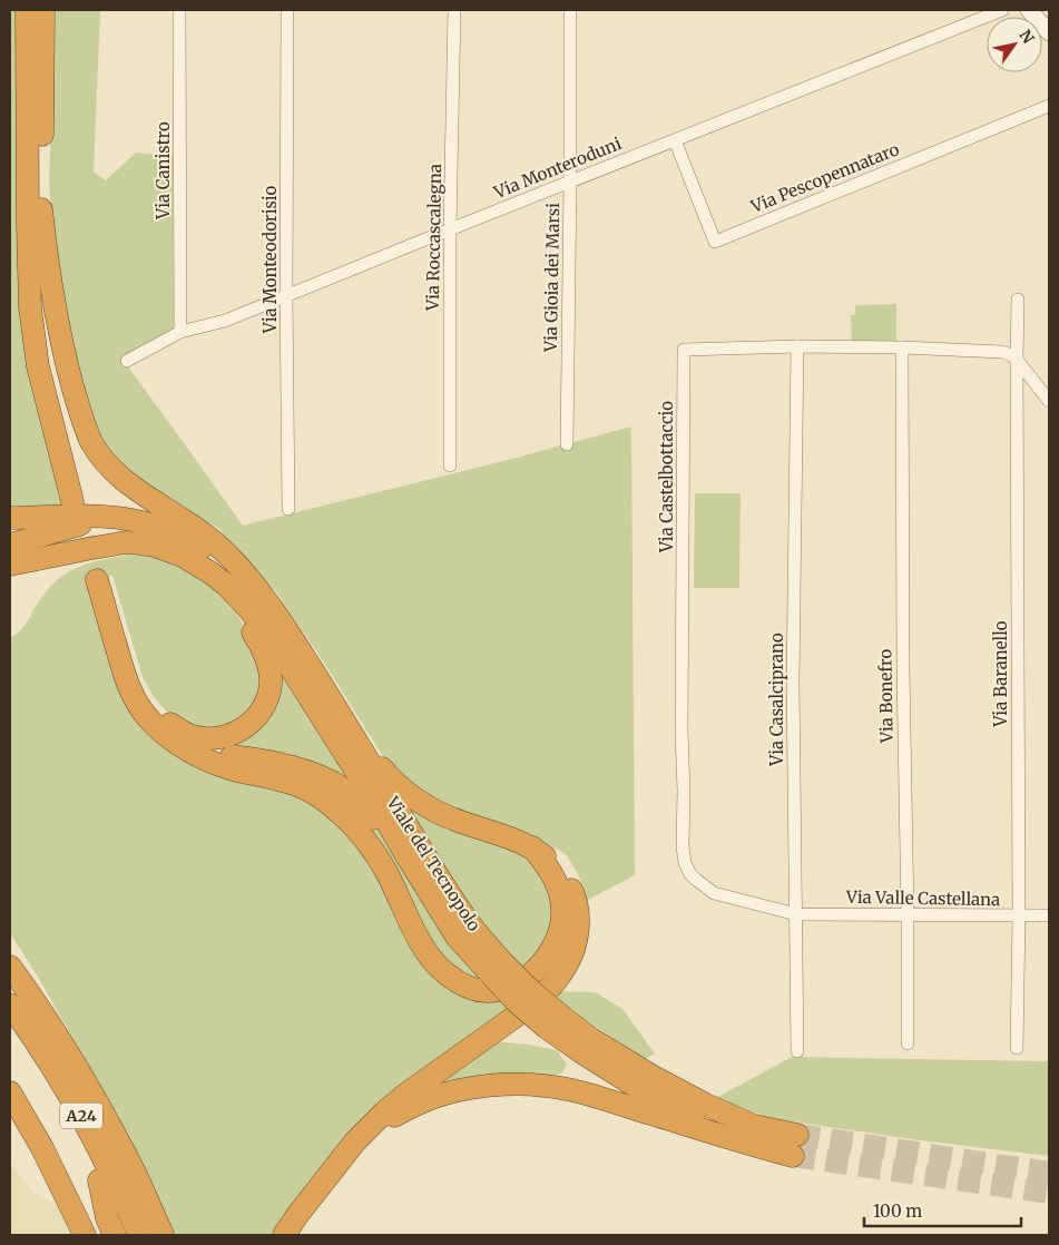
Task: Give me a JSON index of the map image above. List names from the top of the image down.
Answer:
{
  "streets": {
    "highway": ["Viale del Tecnopolo", "A24"],
    "street": [
      "Via Monteroduni",
      "Via Canistro",
      "Via Pescopennataro",
      "Via Roccascalegna",
      "Via Monteodorisio",
      "Via Gioia dei Marsi",
      "Via Castelbottaccio",
      "Via Baranello",
      "Via Bonefro",
      "Via Casalciprano",
      "Via Valle Castellana"
    ]
  },
  "crossings": [
    ["Via Monteroduni", "Via Canistro"],
    ["Via Monteroduni", "Via Pescopennataro"],
    ["Via Monteroduni", "Via Roccascalegna"],
    ["Via Monteroduni", "Via Monteodorisio"],
    ["Via Monteroduni", "Via Gioia dei Marsi"],
    ["Via Castelbottaccio", "Via Baranello"],
    ["Via Castelbottaccio", "Via Bonefro"],
    ["Via Castelbottaccio", "Via Casalciprano"],
    ["Via Castelbottaccio", "Via Valle Castellana"],
    ["Via Baranello", "Via Valle Castellana"],
    ["Via Bonefro", "Via Valle Castellana"],
    ["Via Casalciprano", "Via Valle Castellana"]
  ],
  "scale_bar": "100 m",
  "north": "top right"
}
